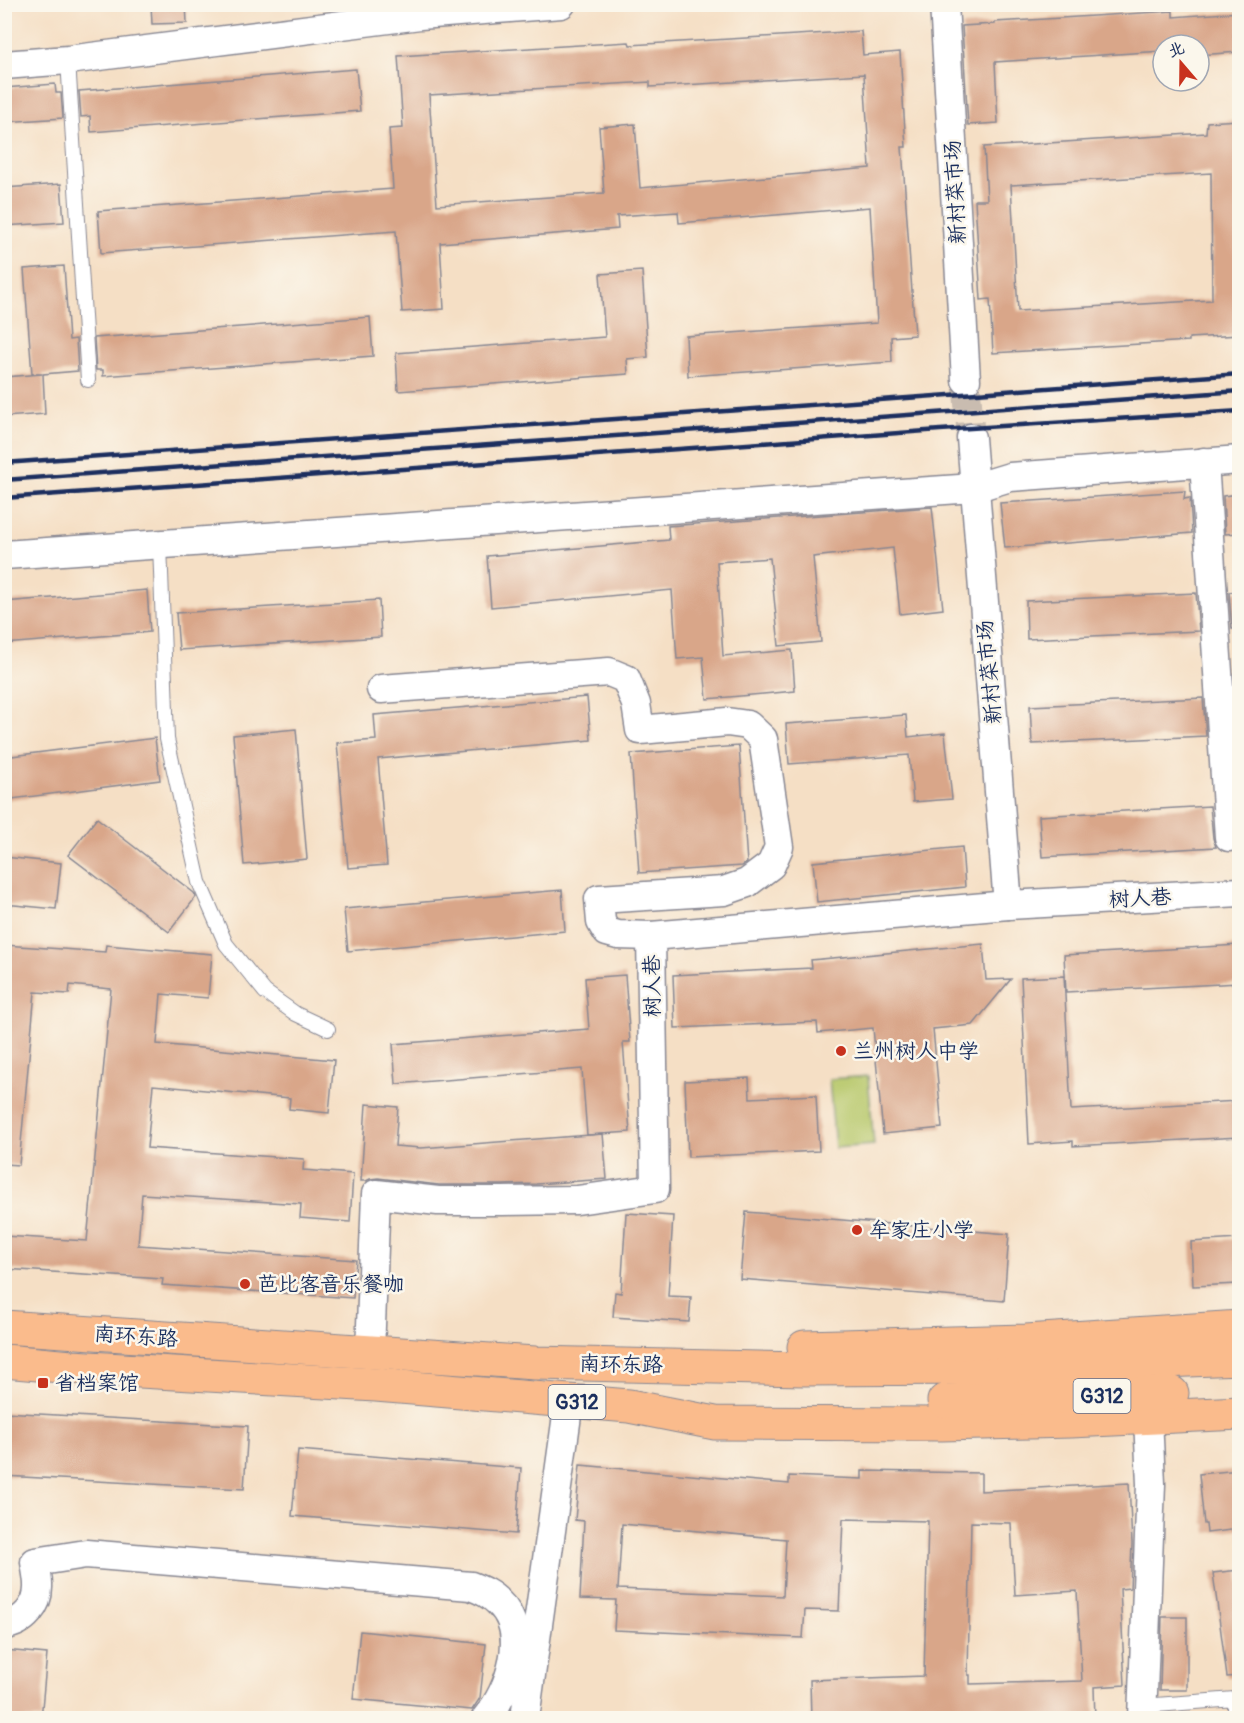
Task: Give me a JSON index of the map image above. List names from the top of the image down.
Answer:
{
  "streets": {
    "highway": ["南环东路", "G312"],
    "street": ["新村菜市场", "树人巷"]
  },
  "crossings": [
    ["新村菜市场", "树人巷"],
    ["树人巷", "南环东路"]
  ],
  "places": {
    "other": ["兰州树人中学", "牟家庄小学", "芭比客音乐餐咖"],
    "transit": ["省档案馆"]
  },
  "north": "top"
}
